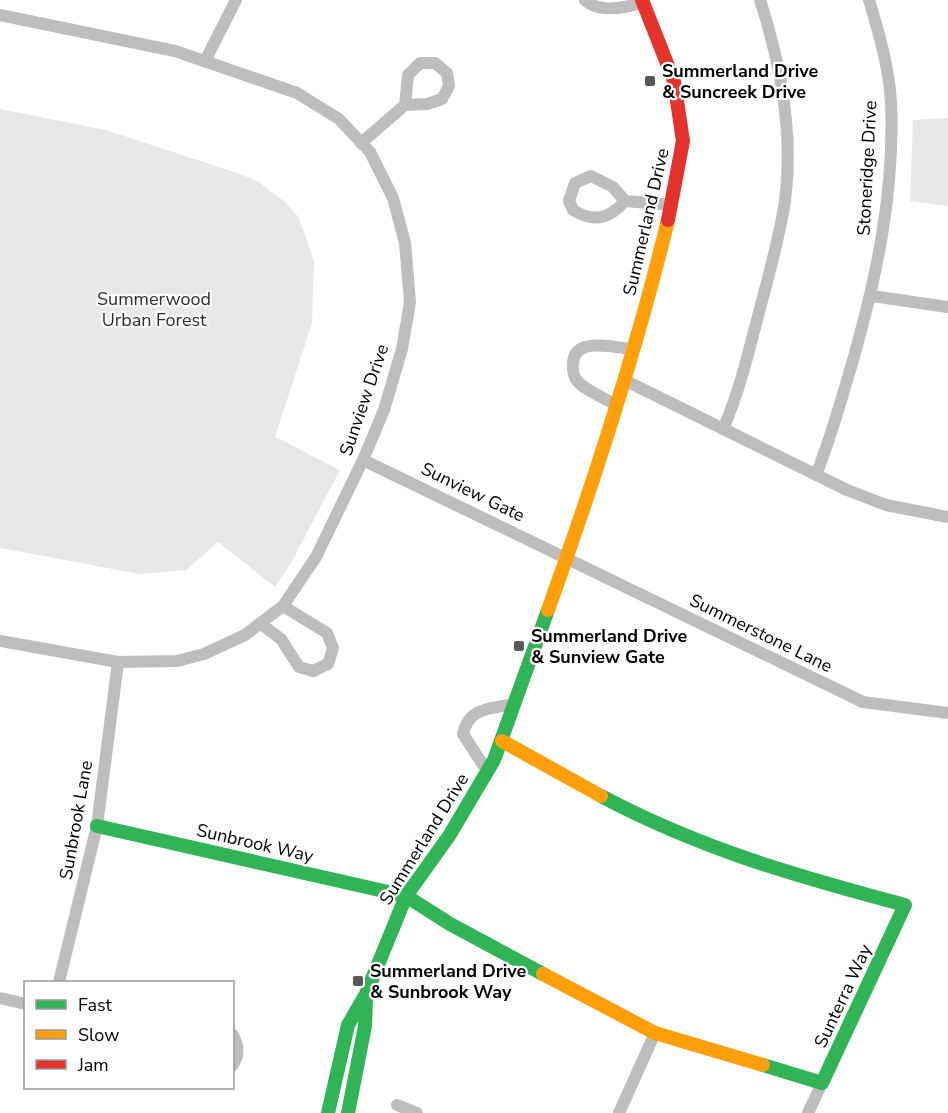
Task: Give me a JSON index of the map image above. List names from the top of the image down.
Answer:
{
  "streets": {
    "street": [
      "Stoneridge Drive",
      "Summerland Drive",
      "Sunview Drive",
      "Sunview Gate",
      "Summerstone Lane",
      "Sunbrook Lane",
      "Sunbrook Way",
      "Sunterra Way"
    ]
  },
  "crossings": [
    ["Summerland Drive", "Sunview Gate"],
    ["Summerland Drive", "Summerstone Lane"],
    ["Summerland Drive", "Sunbrook Way"],
    ["Summerland Drive", "Sunterra Way"],
    ["Sunview Drive", "Sunview Gate"],
    ["Sunview Drive", "Sunbrook Lane"],
    ["Sunview Gate", "Summerstone Lane"],
    ["Sunbrook Lane", "Sunbrook Way"]
  ],
  "parks": ["Summerwood Urban Forest"],
  "places": {
    "transit": ["Summerland Drive & Suncreek Drive", "Summerland Drive & Sunview Gate", "Summerland Drive & Sunbrook Way"]
  },
  "legend": ["Fast", "Slow", "Jam"]
}
